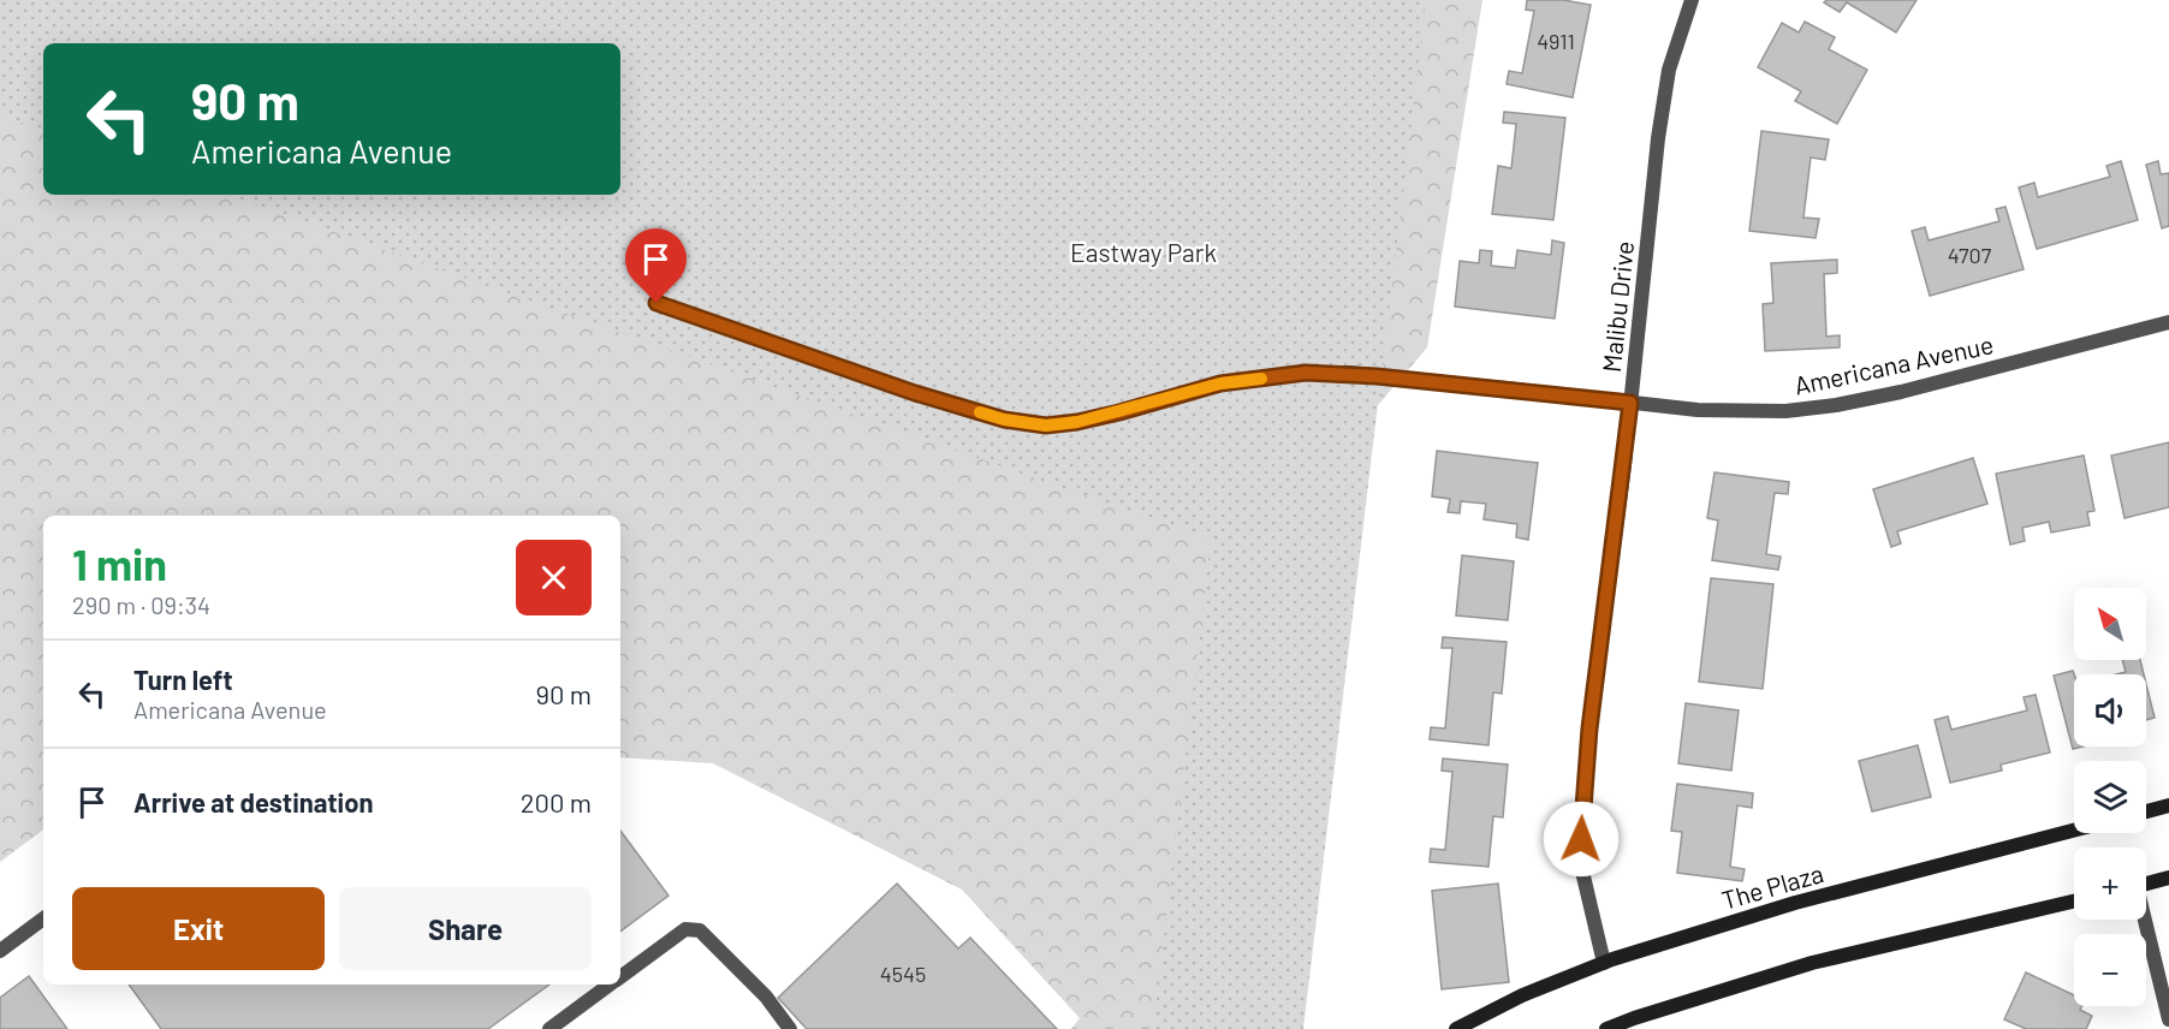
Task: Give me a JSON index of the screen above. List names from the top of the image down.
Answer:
{
  "streets": {
    "main road": ["The Plaza"],
    "street": ["Malibu Drive", "Americana Avenue"]
  },
  "crossings": [
    ["Malibu Drive", "Americana Avenue"],
    ["Malibu Drive", "The Plaza"]
  ],
  "parks": ["Eastway Park"],
  "house_numbers": ["4911", "4707", "4545"],
  "north": "top left",
  "page": {
    "turn": ["90 m", "Americana Avenue"],
    "heading": ["1 min", "290 m · 09:34"],
    "map_buttons": ["+", "−"],
    "list": [
      {
        "name": "Turn left",
        "note": "Americana Avenue",
        "value": "90 m"
      },
      {
        "name": "Arrive at destination",
        "value": "200 m"
      }
    ],
    "buttons": ["Exit", "Share"]
  }
}
